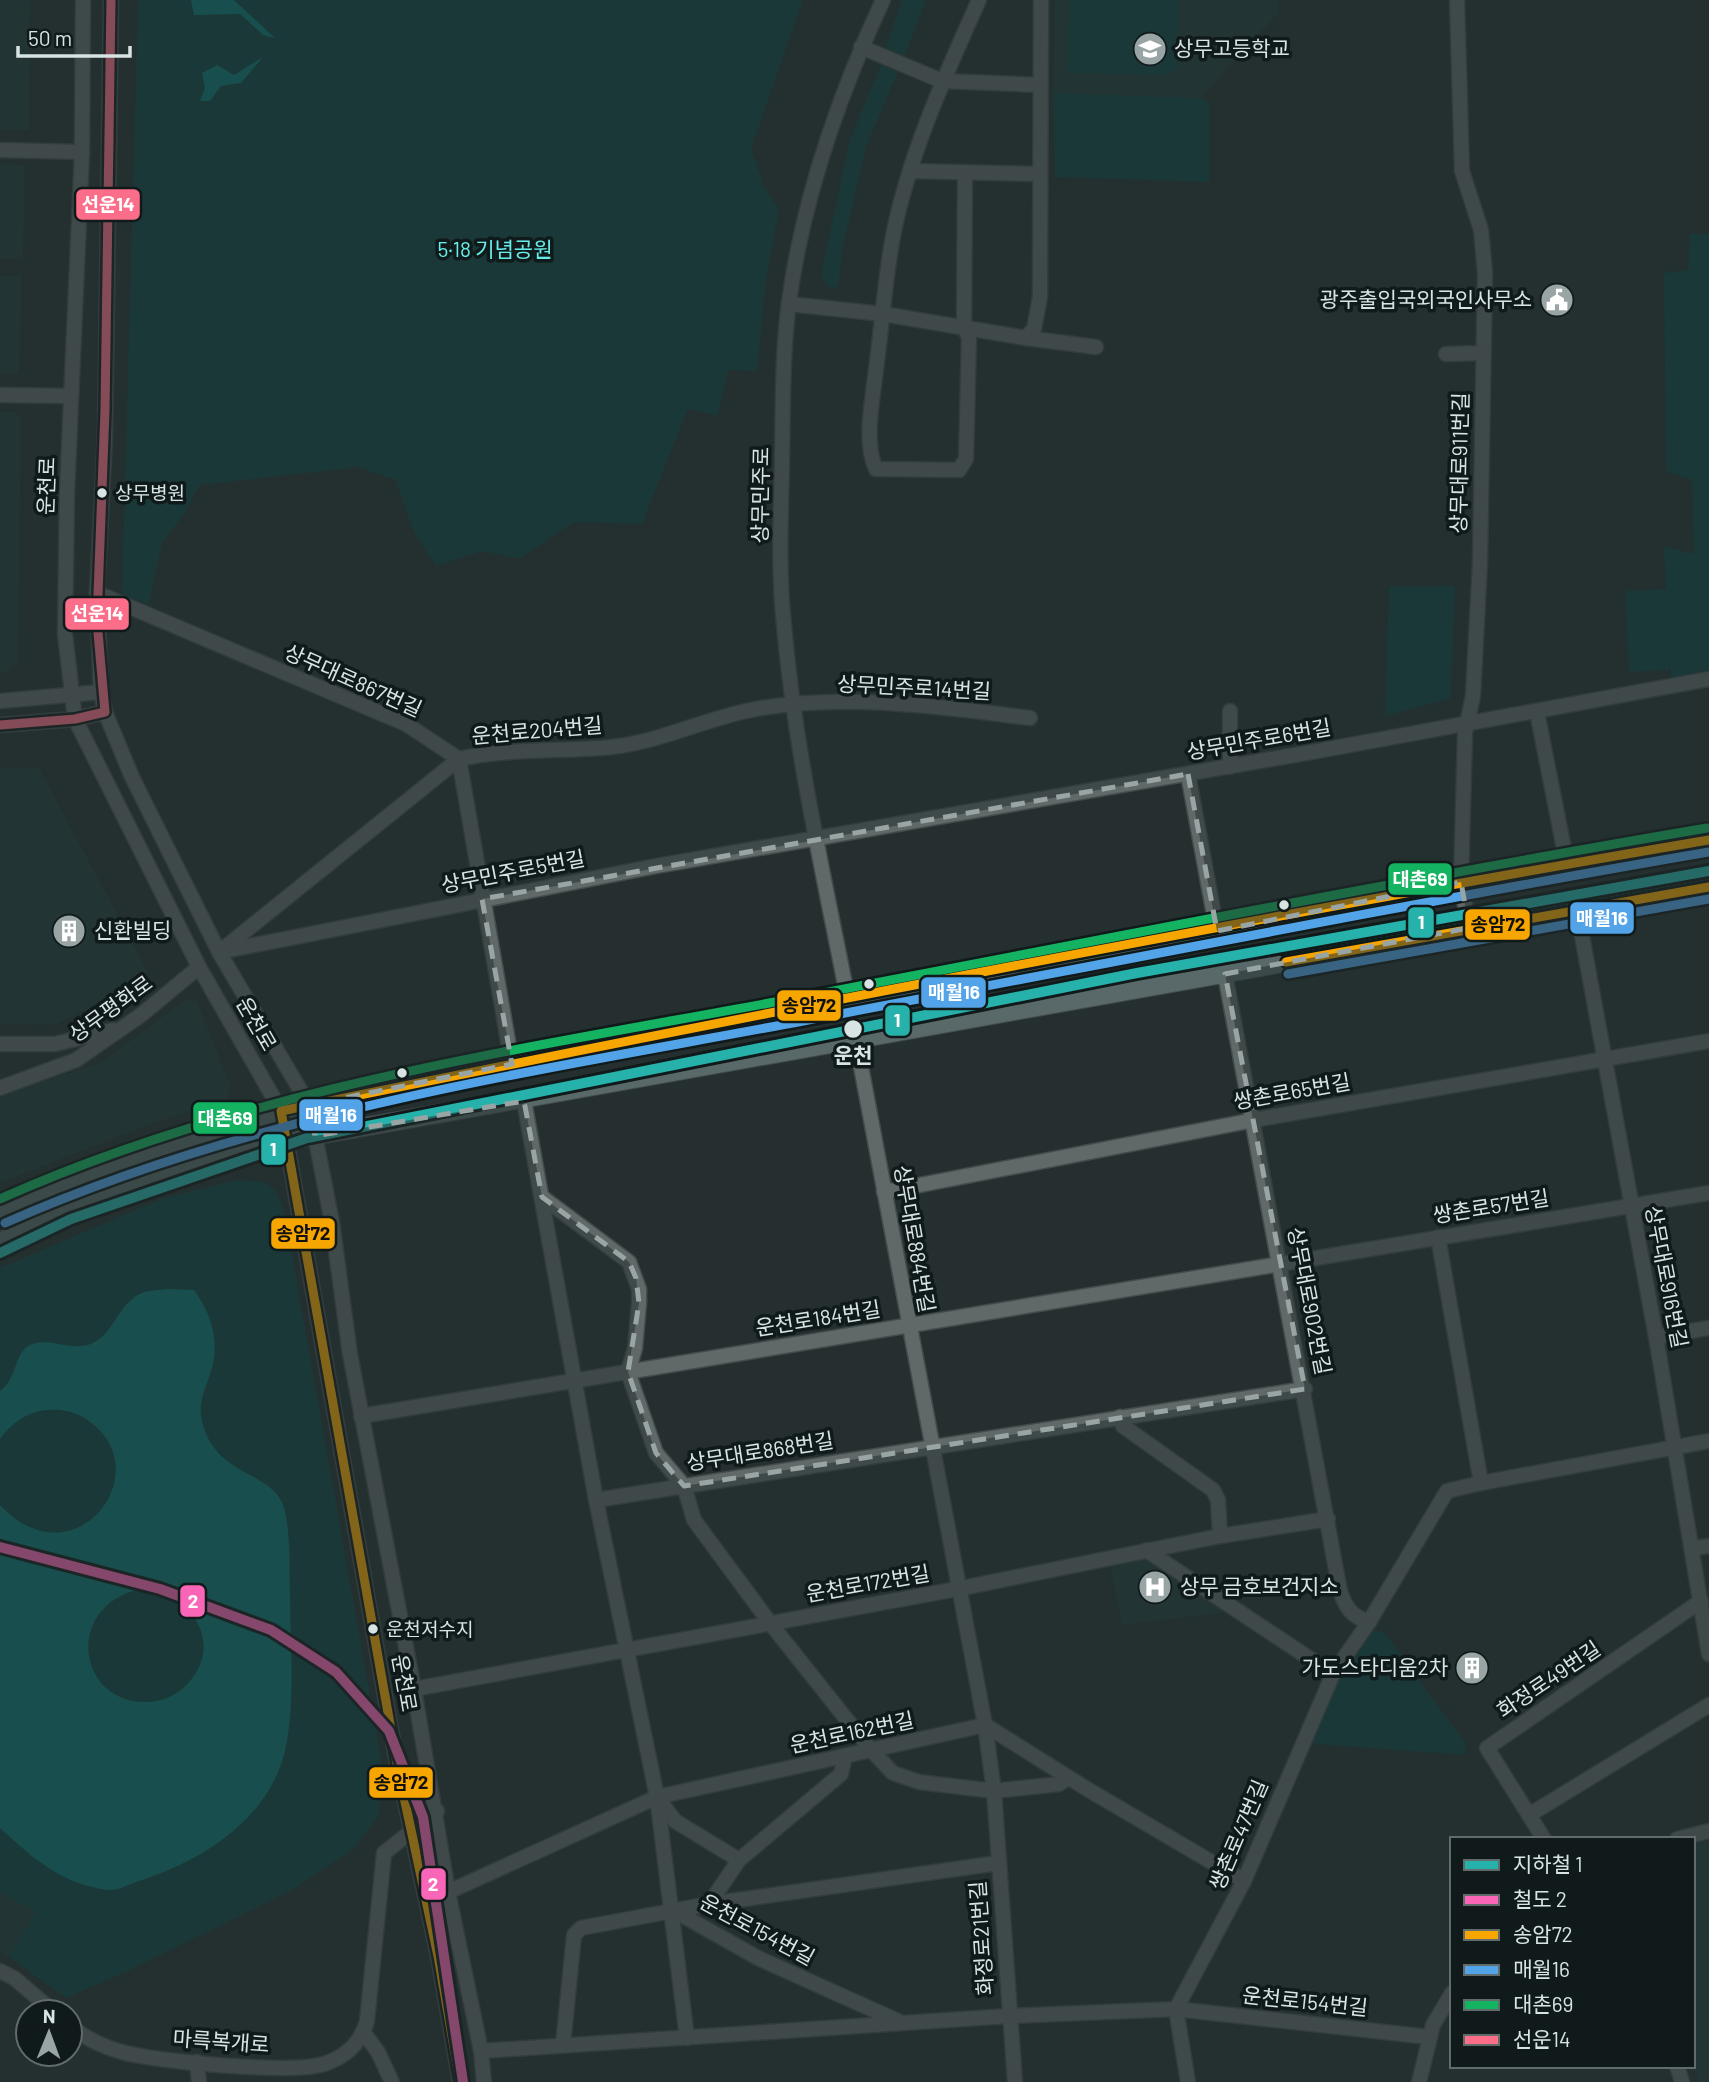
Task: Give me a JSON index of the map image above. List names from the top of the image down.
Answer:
{
  "streets": {
    "street": [
      "상무대로911번길",
      "운천로",
      "상무민주로",
      "상무대로867번길",
      "상무민주로14번길",
      "운천로204번길",
      "상무민주로6번길",
      "상무민주로5번길",
      "상무평화로",
      "쌍촌로65번길",
      "쌍촌로57번길",
      "상무대로884번길",
      "상무대로916번길",
      "상무대로902번길",
      "운천로184번길",
      "상무대로868번길",
      "운천로172번길",
      "화정로49번길",
      "운천로162번길",
      "쌍촌로47번길",
      "운천로154번길",
      "화정로21번길",
      "마륵복개로"
    ]
  },
  "crossings": [
    ["상무대로911번길", "상무민주로6번길"],
    ["운천로", "상무대로867번길"],
    ["운천로", "운천로204번길"],
    ["운천로", "상무민주로5번길"],
    ["운천로", "상무평화로"],
    ["운천로", "운천로184번길"],
    ["운천로", "운천로172번길"],
    ["운천로", "운천로162번길"],
    ["운천로", "운천로154번길"],
    ["상무민주로", "상무민주로14번길"],
    ["상무민주로", "운천로204번길"],
    ["상무민주로", "상무민주로6번길"],
    ["상무민주로", "상무민주로5번길"],
    ["상무대로867번길", "운천로204번길"],
    ["상무민주로14번길", "운천로204번길"],
    ["운천로204번길", "상무민주로5번길"],
    ["상무민주로6번길", "상무민주로5번길"],
    ["쌍촌로65번길", "상무대로884번길"],
    ["쌍촌로65번길", "상무대로916번길"],
    ["쌍촌로65번길", "상무대로902번길"],
    ["쌍촌로57번길", "상무대로916번길"],
    ["쌍촌로57번길", "상무대로902번길"],
    ["쌍촌로57번길", "운천로184번길"],
    ["상무대로884번길", "운천로184번길"],
    ["상무대로884번길", "상무대로868번길"],
    ["상무대로884번길", "운천로172번길"],
    ["상무대로884번길", "운천로162번길"],
    ["상무대로884번길", "화정로21번길"],
    ["상무대로916번길", "화정로49번길"],
    ["상무대로916번길", "쌍촌로47번길"],
    ["상무대로902번길", "운천로184번길"],
    ["상무대로902번길", "운천로172번길"],
    ["상무대로902번길", "쌍촌로47번길"],
    ["운천로162번길", "화정로21번길"],
    ["쌍촌로47번길", "운천로154번길"],
    ["운천로154번길", "화정로21번길"]
  ],
  "parks": ["5·18 기념공원"],
  "places": {
    "school or university": ["상무고등학교"],
    "public building": ["광주출입국외국인사무소"],
    "other": ["상무병원", "운천", "운천저수지"],
    "building": ["신환빌딩", "가도스타디움2차"],
    "hospital": ["상무 금호보건지소"]
  },
  "lines": [
    "transit line 선운14",
    "transit line 대촌69",
    "transit line 송암72",
    "transit line 매월16",
    "metro line 1",
    "rail line 2"
  ],
  "legend": [
    "지하철 1",
    "철도 2",
    "송암72",
    "매월16",
    "대촌69",
    "선운14"
  ],
  "scale_bar": "50 m",
  "north": "top"
}
